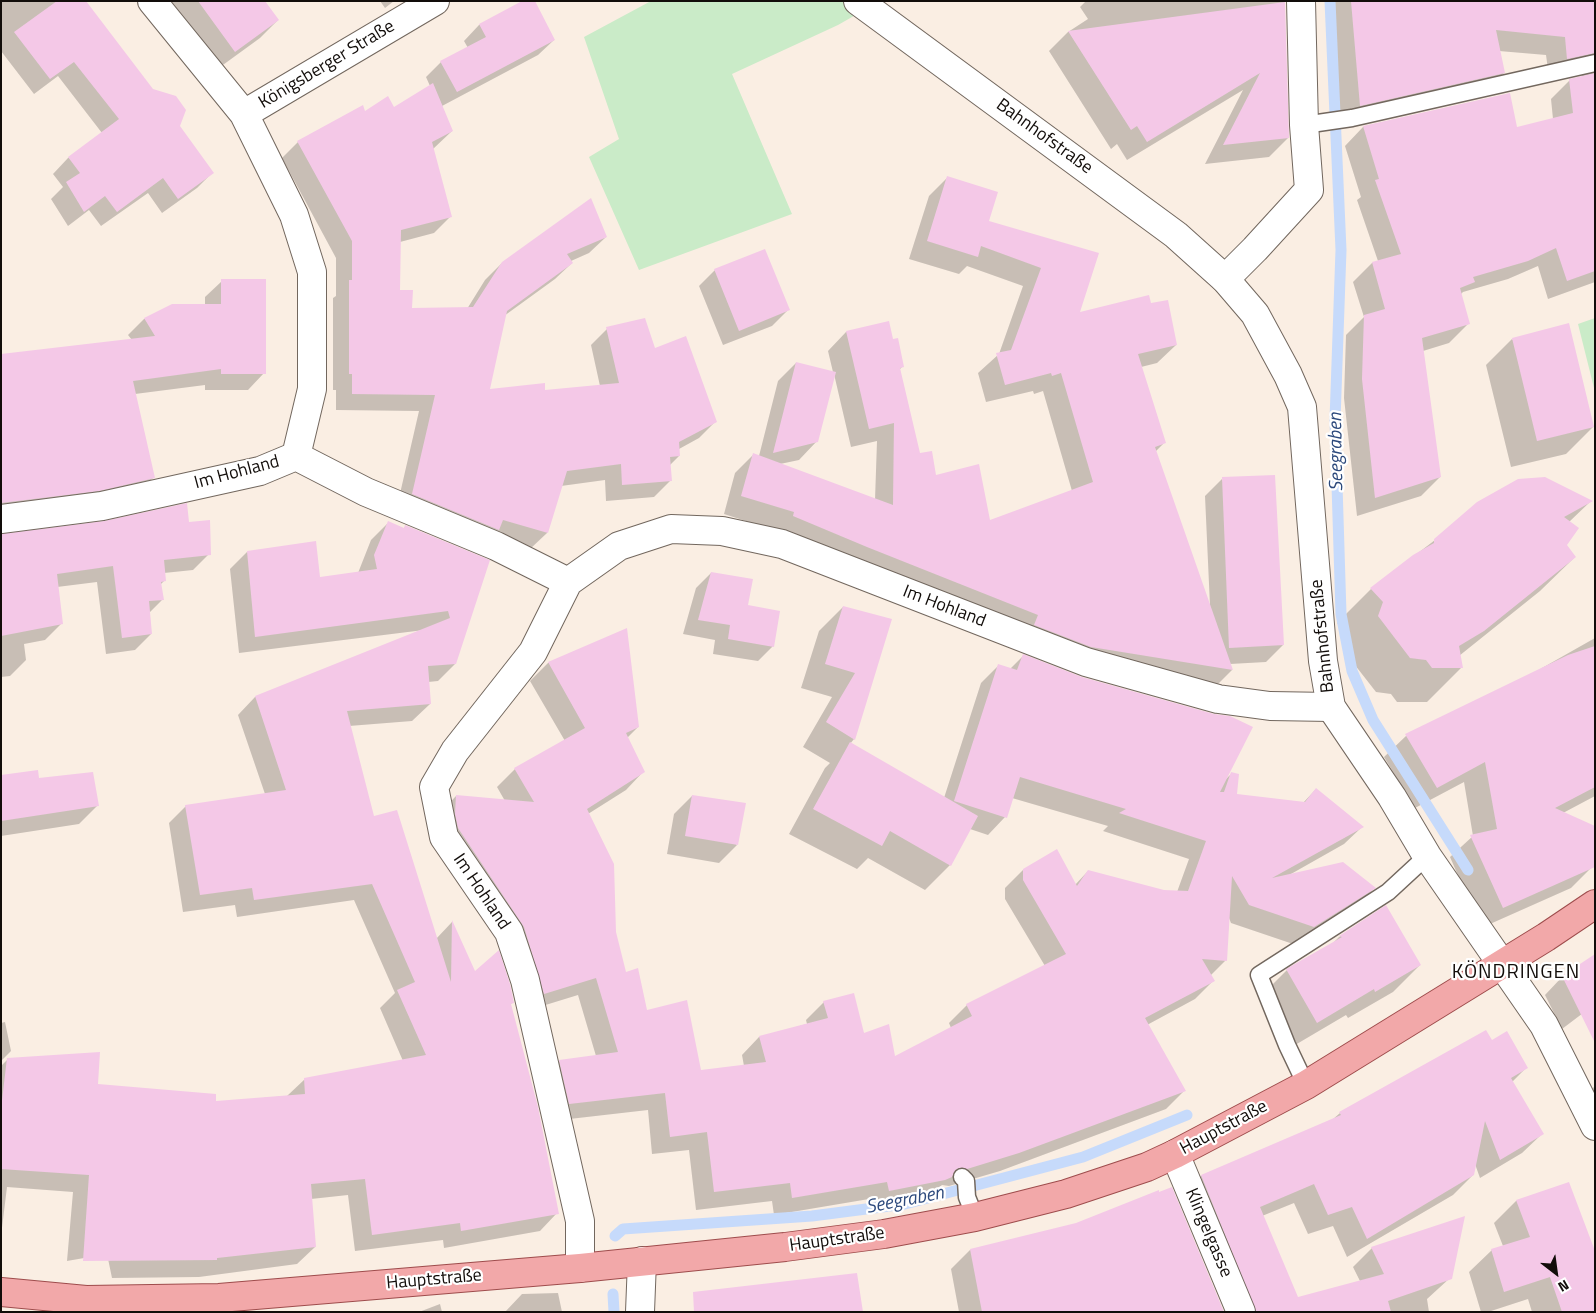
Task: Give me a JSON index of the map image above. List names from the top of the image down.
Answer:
{
  "streets": {
    "main road": ["Hauptstraße"],
    "street": [
      "Königsberger Straße",
      "Bahnhofstraße",
      "Im Hohland",
      "Klingelgasse"
    ]
  },
  "crossings": [
    ["Königsberger Straße", "Im Hohland"],
    ["Bahnhofstraße", "Im Hohland"],
    ["Bahnhofstraße", "Hauptstraße"],
    ["Im Hohland", "Hauptstraße"],
    ["Hauptstraße", "Klingelgasse"]
  ],
  "districts": ["KÖNDRINGEN"],
  "water": ["Seegraben"],
  "north": "bottom right"
}
